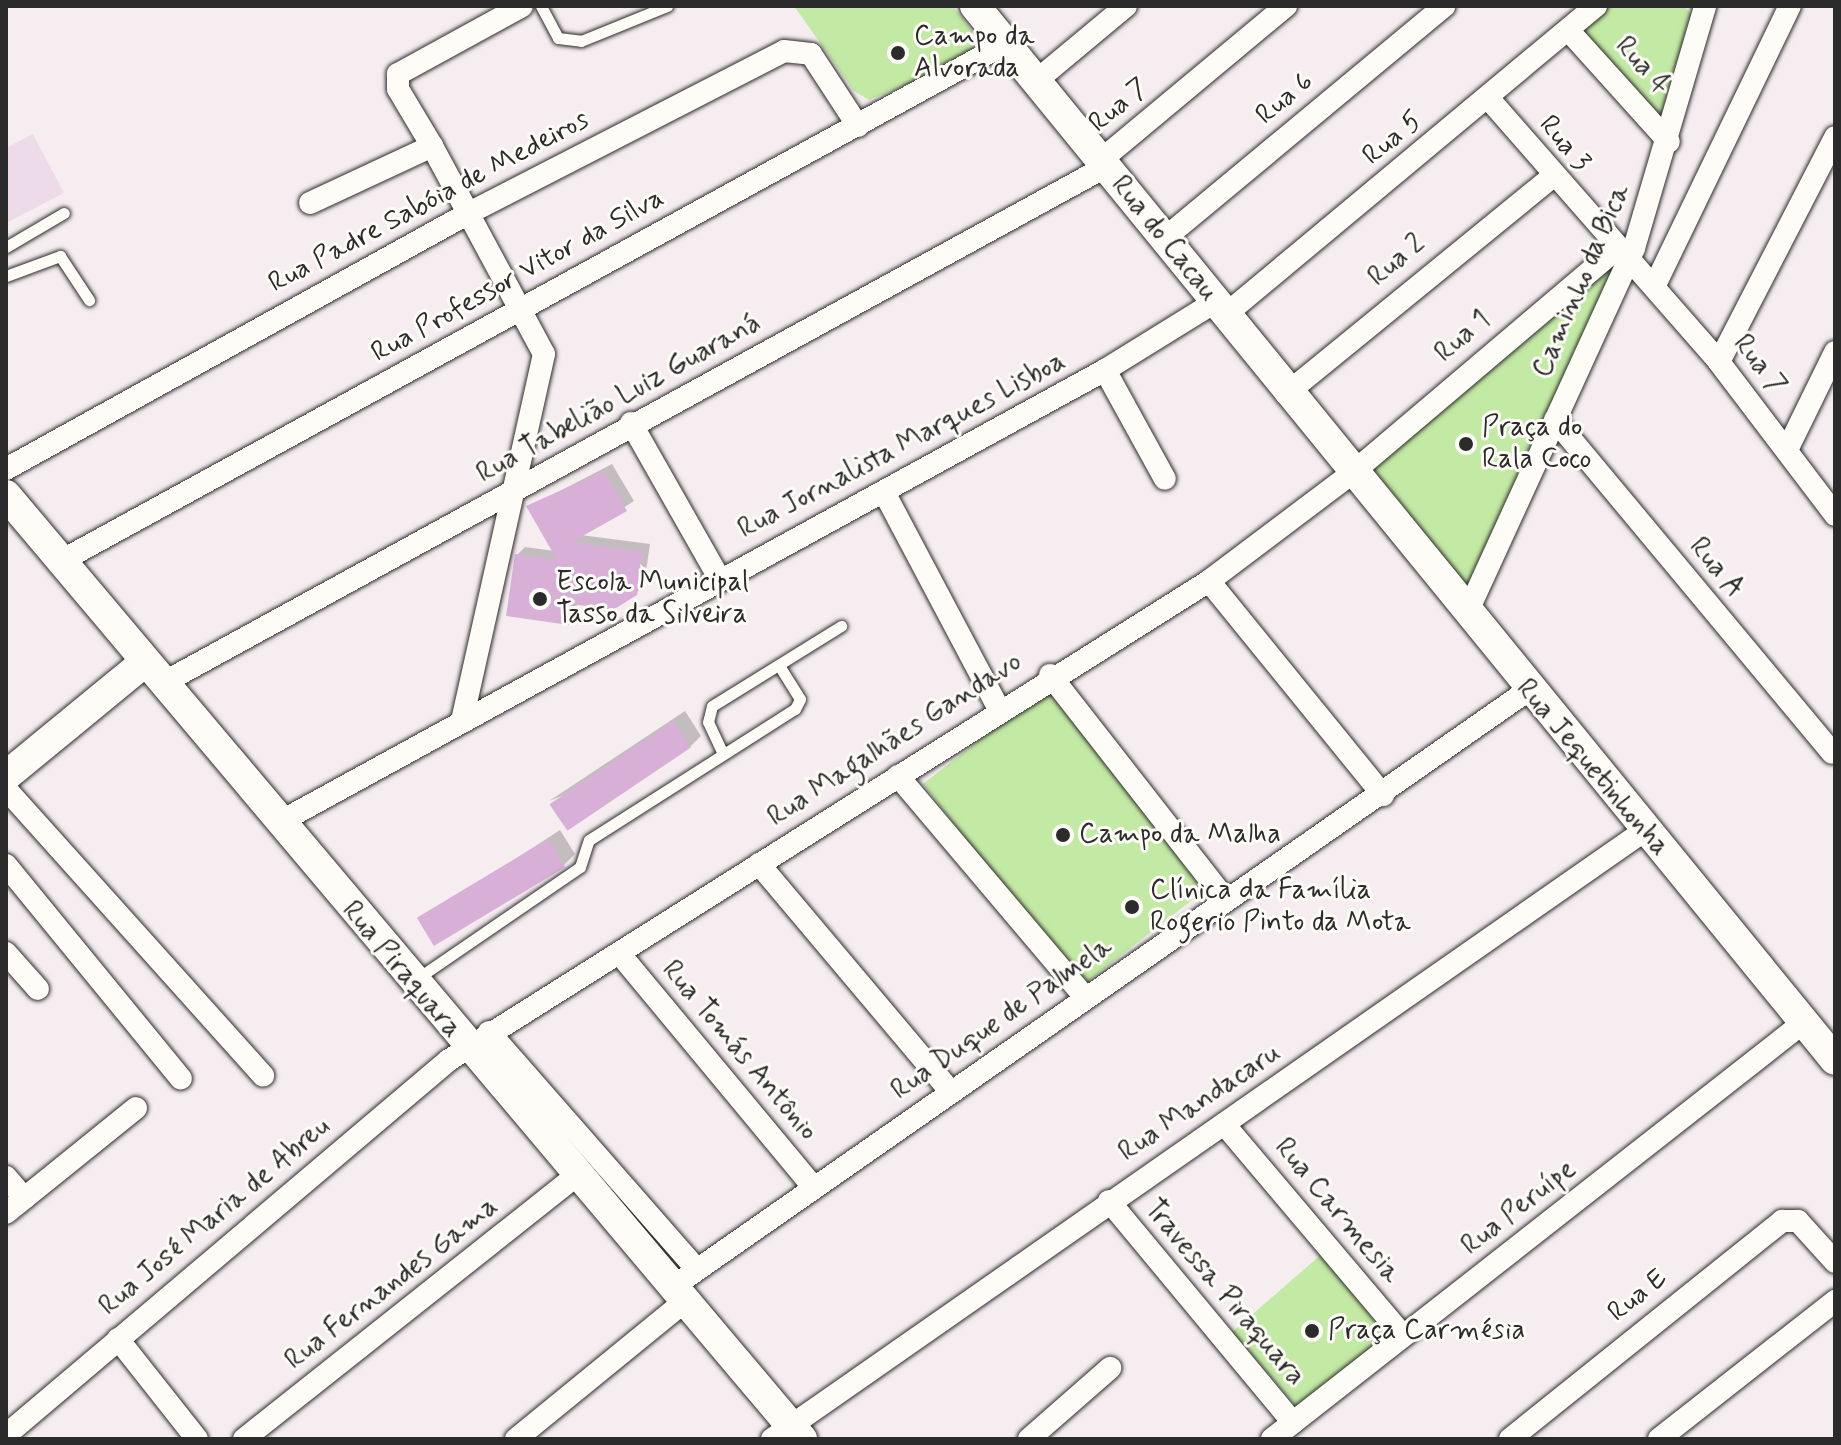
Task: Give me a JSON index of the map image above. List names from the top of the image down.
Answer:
{
  "streets": {
    "street": [
      "Rua 4",
      "Rua 6",
      "Rua 7",
      "Rua 5",
      "Rua 3",
      "Rua Padre Sabóia de Medeiros",
      "Rua do Cacau",
      "Rua 2",
      "Rua Professor Vitor da Silva",
      "Caminho da Bica",
      "Rua 1",
      "Rua Tabelião Luiz Guaraná",
      "Rua Jornalista Marques Lisboa",
      "Rua A",
      "Rua Magalhães Gandavo",
      "Rua Jequetinhonha",
      "Rua Piraquara",
      "Rua Duque de Palmela",
      "Rua Tomás Antônio",
      "Rua Mandacaru",
      "Rua Peruípe",
      "Rua Carmesia",
      "Rua José Maria de Abreu",
      "Rua Fernandes Gama",
      "Travessa Piraquara",
      "Rua E"
    ]
  },
  "crossings": [
    ["Rua 4", "Rua 5"],
    ["Rua 4", "Caminho da Bica"],
    ["Rua 6", "Rua do Cacau"],
    ["Rua 7", "Rua 3"],
    ["Rua 7", "Rua do Cacau"],
    ["Rua 7", "Caminho da Bica"],
    ["Rua 7", "Rua 1"],
    ["Rua 7", "Rua Tabelião Luiz Guaraná"],
    ["Rua 5", "Rua 3"],
    ["Rua 5", "Rua do Cacau"],
    ["Rua 5", "Rua Jornalista Marques Lisboa"],
    ["Rua 3", "Rua 2"],
    ["Rua 3", "Caminho da Bica"],
    ["Rua 3", "Rua 1"],
    ["Rua Padre Sabóia de Medeiros", "Rua Professor Vitor da Silva"],
    ["Rua do Cacau", "Rua 2"],
    ["Rua do Cacau", "Rua Professor Vitor da Silva"],
    ["Rua do Cacau", "Rua 1"],
    ["Rua do Cacau", "Rua Tabelião Luiz Guaraná"],
    ["Rua do Cacau", "Rua Jornalista Marques Lisboa"],
    ["Rua do Cacau", "Rua Magalhães Gandavo"],
    ["Rua do Cacau", "Rua Jequetinhonha"],
    ["Rua Professor Vitor da Silva", "Rua Piraquara"],
    ["Caminho da Bica", "Rua 1"],
    ["Caminho da Bica", "Rua A"],
    ["Caminho da Bica", "Rua Jequetinhonha"],
    ["Rua 1", "Rua Magalhães Gandavo"],
    ["Rua 1", "Rua Jequetinhonha"],
    ["Rua Tabelião Luiz Guaraná", "Rua Piraquara"],
    ["Rua Jornalista Marques Lisboa", "Rua Piraquara"],
    ["Rua Magalhães Gandavo", "Rua Jequetinhonha"],
    ["Rua Magalhães Gandavo", "Rua Piraquara"],
    ["Rua Magalhães Gandavo", "Rua Tomás Antônio"],
    ["Rua Magalhães Gandavo", "Rua José Maria de Abreu"],
    ["Rua Jequetinhonha", "Rua Duque de Palmela"],
    ["Rua Jequetinhonha", "Rua Mandacaru"],
    ["Rua Jequetinhonha", "Rua Peruípe"],
    ["Rua Piraquara", "Rua Duque de Palmela"],
    ["Rua Piraquara", "Rua Mandacaru"],
    ["Rua Piraquara", "Rua José Maria de Abreu"],
    ["Rua Piraquara", "Rua Fernandes Gama"],
    ["Rua Duque de Palmela", "Rua Tomás Antônio"],
    ["Rua Mandacaru", "Rua Carmesia"],
    ["Rua Mandacaru", "Travessa Piraquara"],
    ["Rua Peruípe", "Rua Carmesia"],
    ["Rua Peruípe", "Travessa Piraquara"]
  ],
  "places": [
    "Campo da Alvorada",
    "Praça do Rala Coco",
    "Escola Municipal Tasso da Silveira",
    "Campo da Malha",
    "Clínica da Família Rogerio Pinto da Mota",
    "Praça Carmésia"
  ]
}
